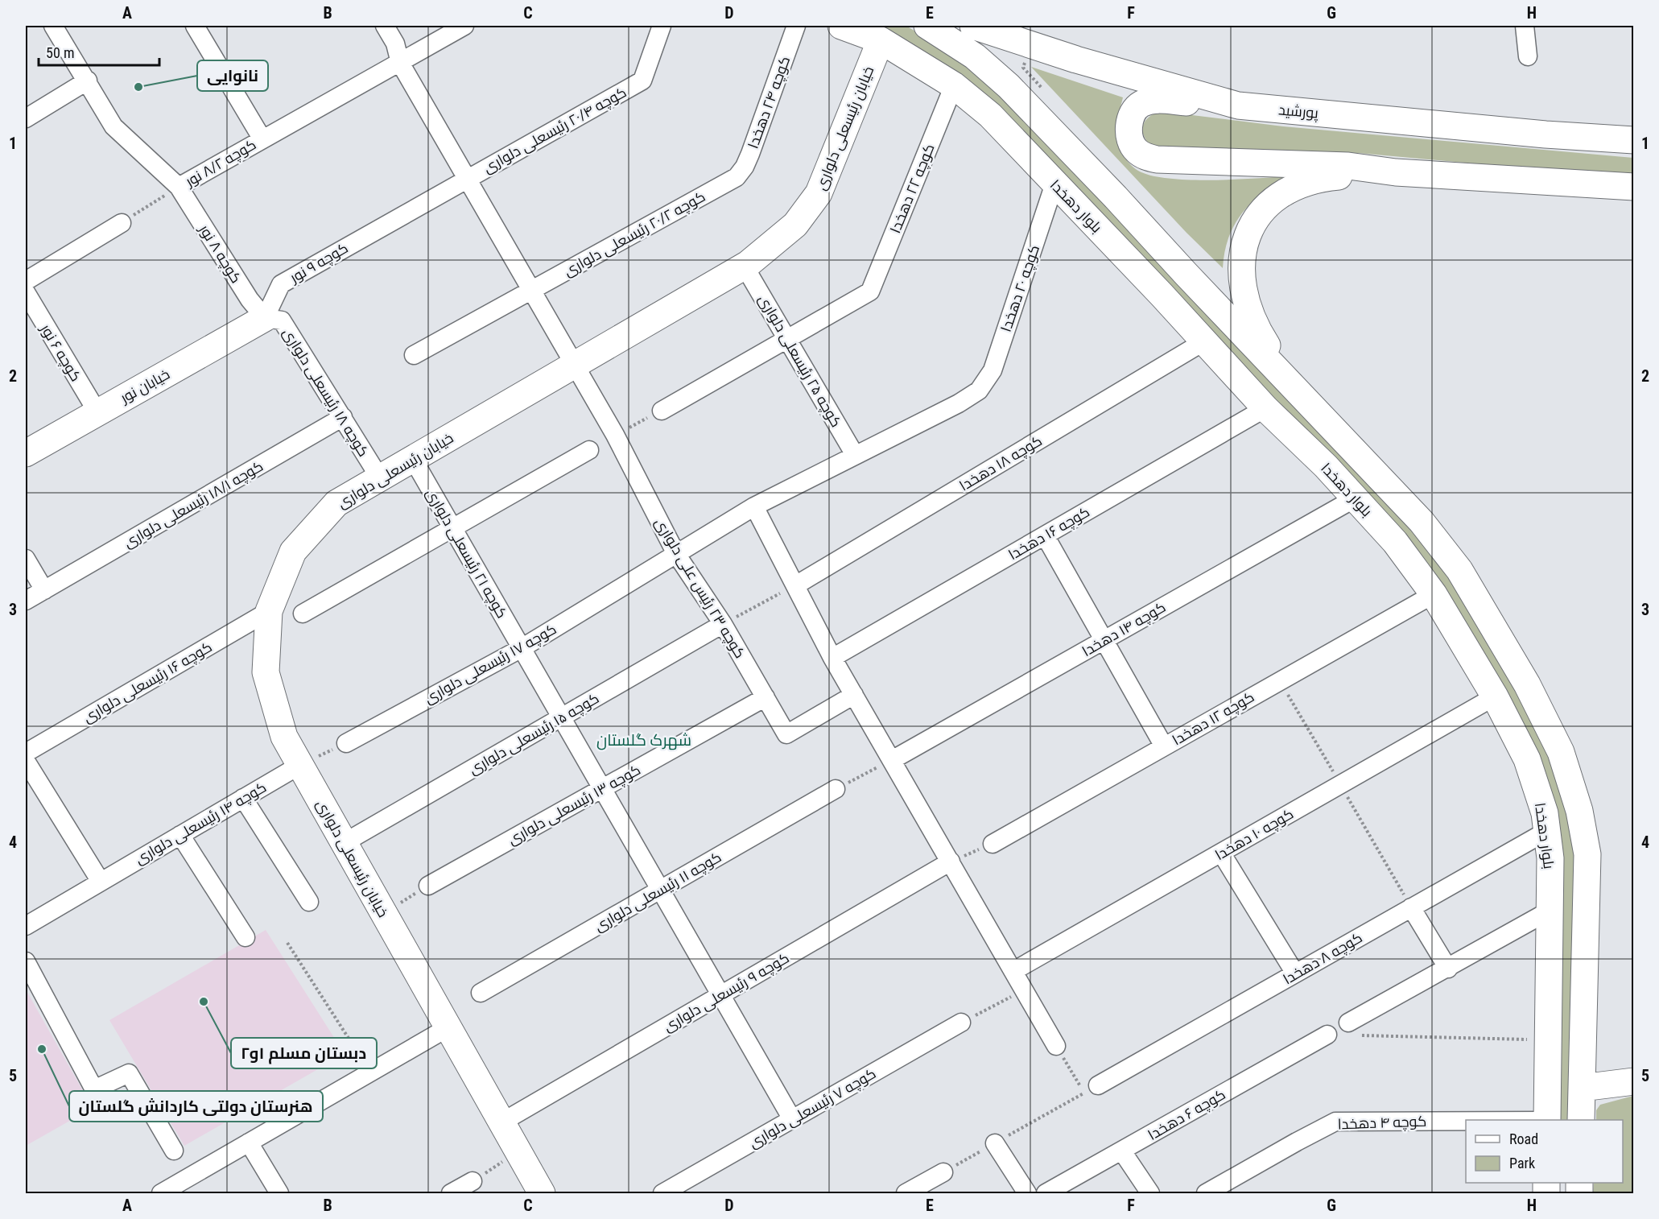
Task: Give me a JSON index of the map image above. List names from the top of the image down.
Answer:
{
  "streets": {
    "main road": [
      "پورشید",
      "خیابان رئیسعلی دلواری",
      "بلوار دهخدا",
      "خیابان نور"
    ],
    "street": [
      "کوچه ۲۴ دهخدا",
      "کوچه ۲۰/۴ رئیسعلی دلواری",
      "کوچه ۸/۲ نور",
      "کوچه ۲۲ دهخدا",
      "کوچه ۲۰/۲ رئیسعلی دلواری",
      "کوچه ۸ نور",
      "کوچه ۹ نور",
      "کوچه ۲۰ دهخدا",
      "کوچه ۶ نور",
      "کوچه ۲۵ رئیسعلی دلواری",
      "کوچه ۱۸ رئیسعلی دلواری",
      "کوچه ۱۸ دهخدا",
      "کوچه ۱۸/۱ رئیسعلی دلواری",
      "کوچه ۱۶ دهخدا",
      "کوچه ۲۱ رئیسعلی دلواری",
      "کوچه ۲۳ رئیس علی دلواری",
      "کوچه ۱۴ دهخدا",
      "کوچه ۱۷ رئیسعلی دلواری",
      "کوچه ۱۶ رئیسعلی دلواری",
      "کوچه ۱۲ دهخدا",
      "کوچه ۱۵ رئیسعلی دلواری",
      "کوچه ۱۳ رئیسعلی دلواری",
      "کوچه ۱۴ رئیسعلی دلواری",
      "کوچه ۱۰ دهخدا",
      "کوچه ۱۱ رئیسعلی دلواری",
      "کوچه ۸ دهخدا",
      "کوچه ۹ رئیسعلی دلواری",
      "کوچه ۷ رئیسعلی دلواری",
      "کوچه ۶ دهخدا",
      "کوچه ۴ دهخدا"
    ]
  },
  "crossings": [
    ["کوچه ۲۴ دهخدا", "کوچه ۲۰/۲ رئیسعلی دلواری"],
    ["خیابان رئیسعلی دلواری", "بلوار دهخدا"],
    ["خیابان رئیسعلی دلواری", "کوچه ۲۵ رئیسعلی دلواری"],
    ["خیابان رئیسعلی دلواری", "کوچه ۱۸ رئیسعلی دلواری"],
    ["خیابان رئیسعلی دلواری", "کوچه ۲۱ رئیسعلی دلواری"],
    ["خیابان رئیسعلی دلواری", "کوچه ۲۳ رئیس علی دلواری"],
    ["خیابان رئیسعلی دلواری", "کوچه ۱۶ رئیسعلی دلواری"],
    ["خیابان رئیسعلی دلواری", "کوچه ۱۵ رئیسعلی دلواری"],
    ["خیابان رئیسعلی دلواری", "کوچه ۱۴ رئیسعلی دلواری"],
    ["خیابان رئیسعلی دلواری", "کوچه ۹ رئیسعلی دلواری"],
    ["کوچه ۲۰/۴ رئیسعلی دلواری", "کوچه ۹ نور"],
    ["کوچه ۲۰/۴ رئیسعلی دلواری", "کوچه ۲۳ رئیس علی دلواری"],
    ["کوچه ۸/۲ نور", "کوچه ۸ نور"],
    ["کوچه ۸/۲ نور", "کوچه ۲۳ رئیس علی دلواری"],
    ["کوچه ۲۲ دهخدا", "بلوار دهخدا"],
    ["کوچه ۲۲ دهخدا", "کوچه ۲۵ رئیسعلی دلواری"],
    ["بلوار دهخدا", "کوچه ۲۰ دهخدا"],
    ["بلوار دهخدا", "کوچه ۱۸ دهخدا"],
    ["بلوار دهخدا", "کوچه ۱۶ دهخدا"],
    ["بلوار دهخدا", "کوچه ۱۴ دهخدا"],
    ["بلوار دهخدا", "کوچه ۱۲ دهخدا"],
    ["بلوار دهخدا", "کوچه ۱۰ دهخدا"],
    ["بلوار دهخدا", "کوچه ۸ دهخدا"],
    ["کوچه ۲۰/۲ رئیسعلی دلواری", "کوچه ۲۳ رئیس علی دلواری"],
    ["کوچه ۸ نور", "کوچه ۹ نور"],
    ["کوچه ۸ نور", "خیابان نور"],
    ["کوچه ۸ نور", "کوچه ۱۸ رئیسعلی دلواری"],
    ["کوچه ۹ نور", "خیابان نور"],
    ["کوچه ۹ نور", "کوچه ۱۸ رئیسعلی دلواری"],
    ["کوچه ۲۰ دهخدا", "کوچه ۱۷ رئیسعلی دلواری"],
    ["کوچه ۶ نور", "خیابان نور"],
    ["کوچه ۲۵ رئیسعلی دلواری", "کوچه ۱۷ رئیسعلی دلواری"],
    ["خیابان نور", "کوچه ۱۸ رئیسعلی دلواری"],
    ["کوچه ۱۸ رئیسعلی دلواری", "کوچه ۱۸/۱ رئیسعلی دلواری"],
    ["کوچه ۲۱ رئیسعلی دلواری", "کوچه ۱۷ رئیسعلی دلواری"],
    ["کوچه ۲۱ رئیسعلی دلواری", "کوچه ۱۵ رئیسعلی دلواری"],
    ["کوچه ۲۱ رئیسعلی دلواری", "کوچه ۱۳ رئیسعلی دلواری"],
    ["کوچه ۲۱ رئیسعلی دلواری", "کوچه ۱۱ رئیسعلی دلواری"],
    ["کوچه ۲۱ رئیسعلی دلواری", "کوچه ۹ رئیسعلی دلواری"],
    ["کوچه ۲۱ رئیسعلی دلواری", "کوچه ۷ رئیسعلی دلواری"],
    ["کوچه ۲۳ رئیس علی دلواری", "کوچه ۱۷ رئیسعلی دلواری"],
    ["کوچه ۲۳ رئیس علی دلواری", "کوچه ۱۵ رئیسعلی دلواری"],
    ["کوچه ۲۳ رئیس علی دلواری", "کوچه ۱۳ رئیسعلی دلواری"]
  ],
  "districts": ["شهرک گلستان"],
  "places": ["نانوایی", "دبستان مسلم ۱و۲", "هنرستان دولتی کاردانش گلستان"],
  "legend": ["Road", "Park"],
  "scale_bar": "50 m",
  "grid": {
    "columns": [
      "A",
      "B",
      "C",
      "D",
      "E",
      "F",
      "G",
      "H"
    ],
    "rows": [
      "1",
      "2",
      "3",
      "4",
      "5"
    ]
  }
}
